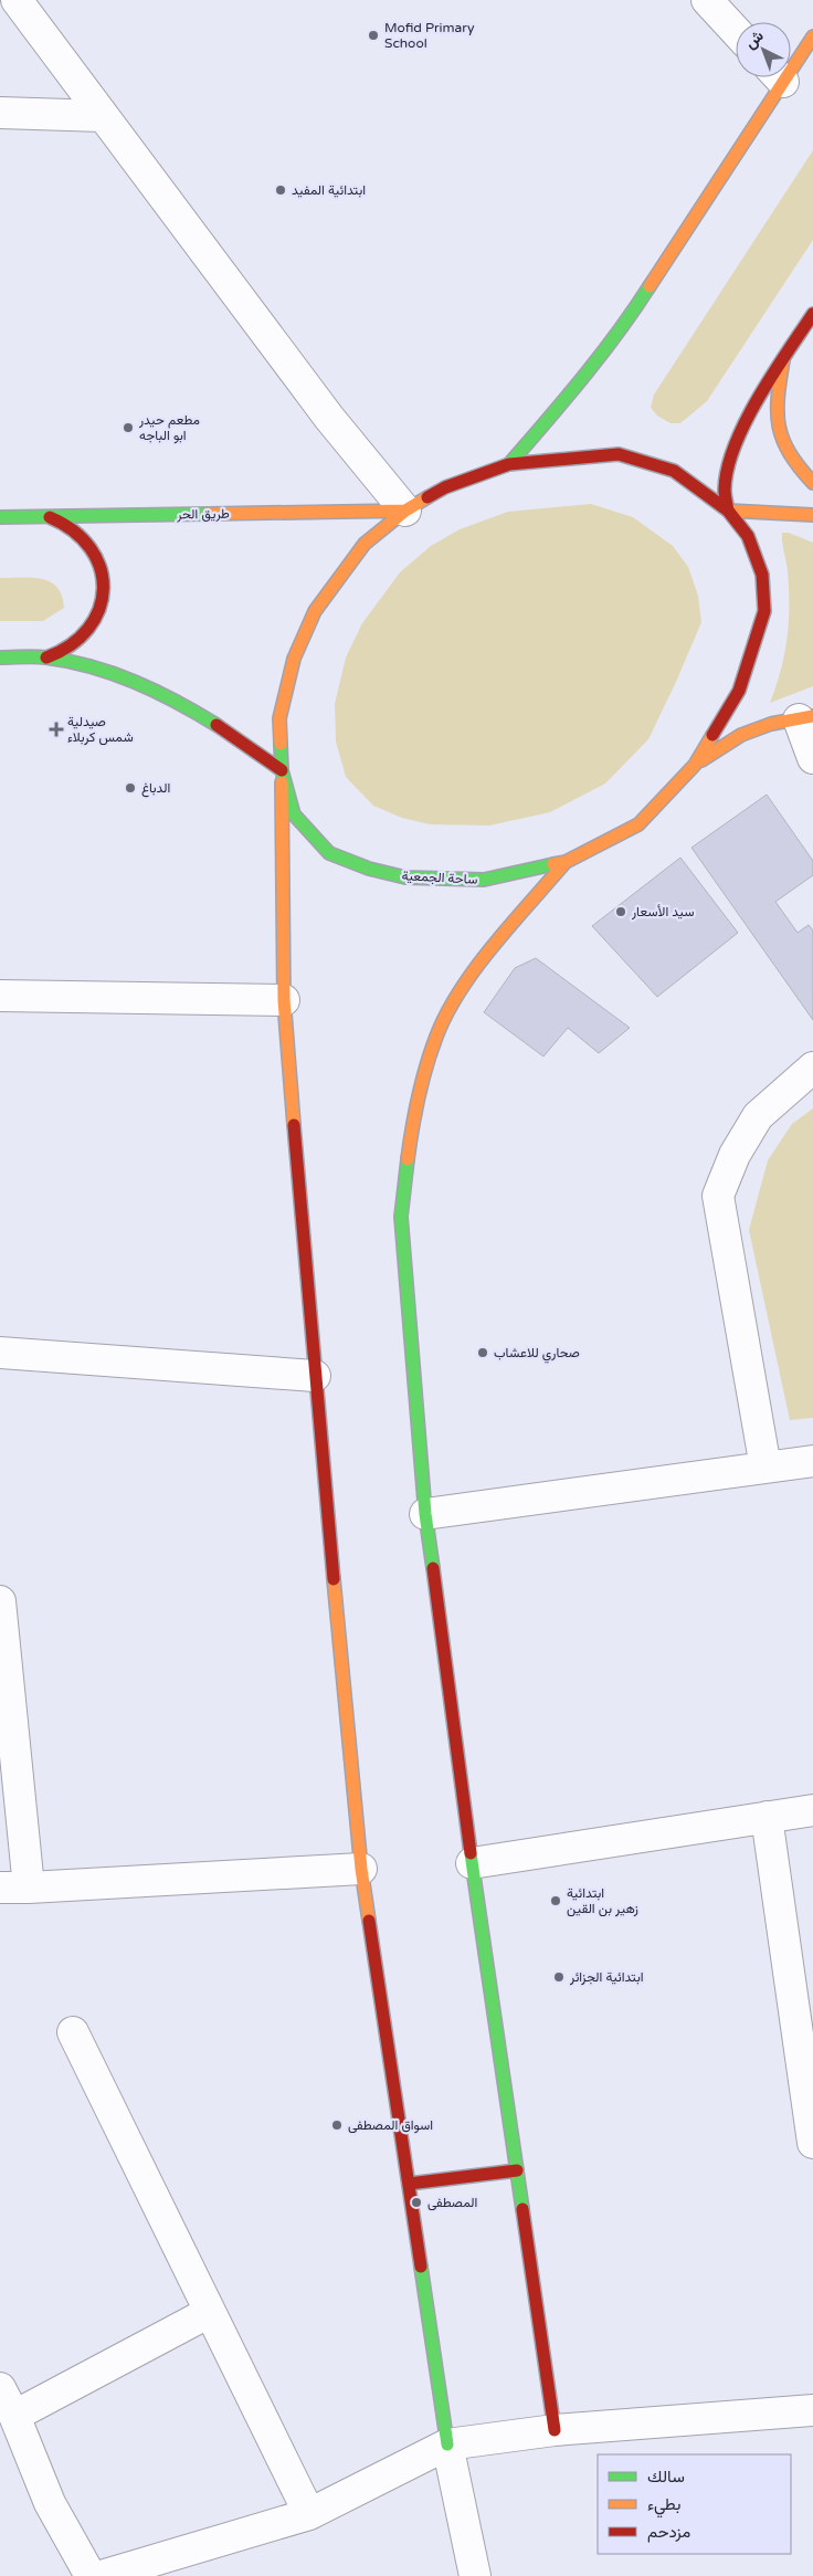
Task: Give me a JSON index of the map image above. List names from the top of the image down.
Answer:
{
  "streets": {
    "main road": ["طريق الحر", "ساحة الجمعية"]
  },
  "crossings": [
    ["طريق الحر", "ساحة الجمعية"]
  ],
  "places": {
    "other": [
      "Mofid Primary School",
      "ابتدائية المفيد",
      "مطعم حيدر ابو الباجه",
      "الدباغ",
      "سيد الأسعار",
      "صحاري للاعشاب",
      "ابتدائية زهير بن القين",
      "ابتدائية الجزائر",
      "اسواق المصطفى",
      "المصطفى"
    ],
    "health": ["صيدلية شمس كربلاء"]
  },
  "legend": ["سالك", "بطيء", "مزدحم"],
  "north": "top left"
}
